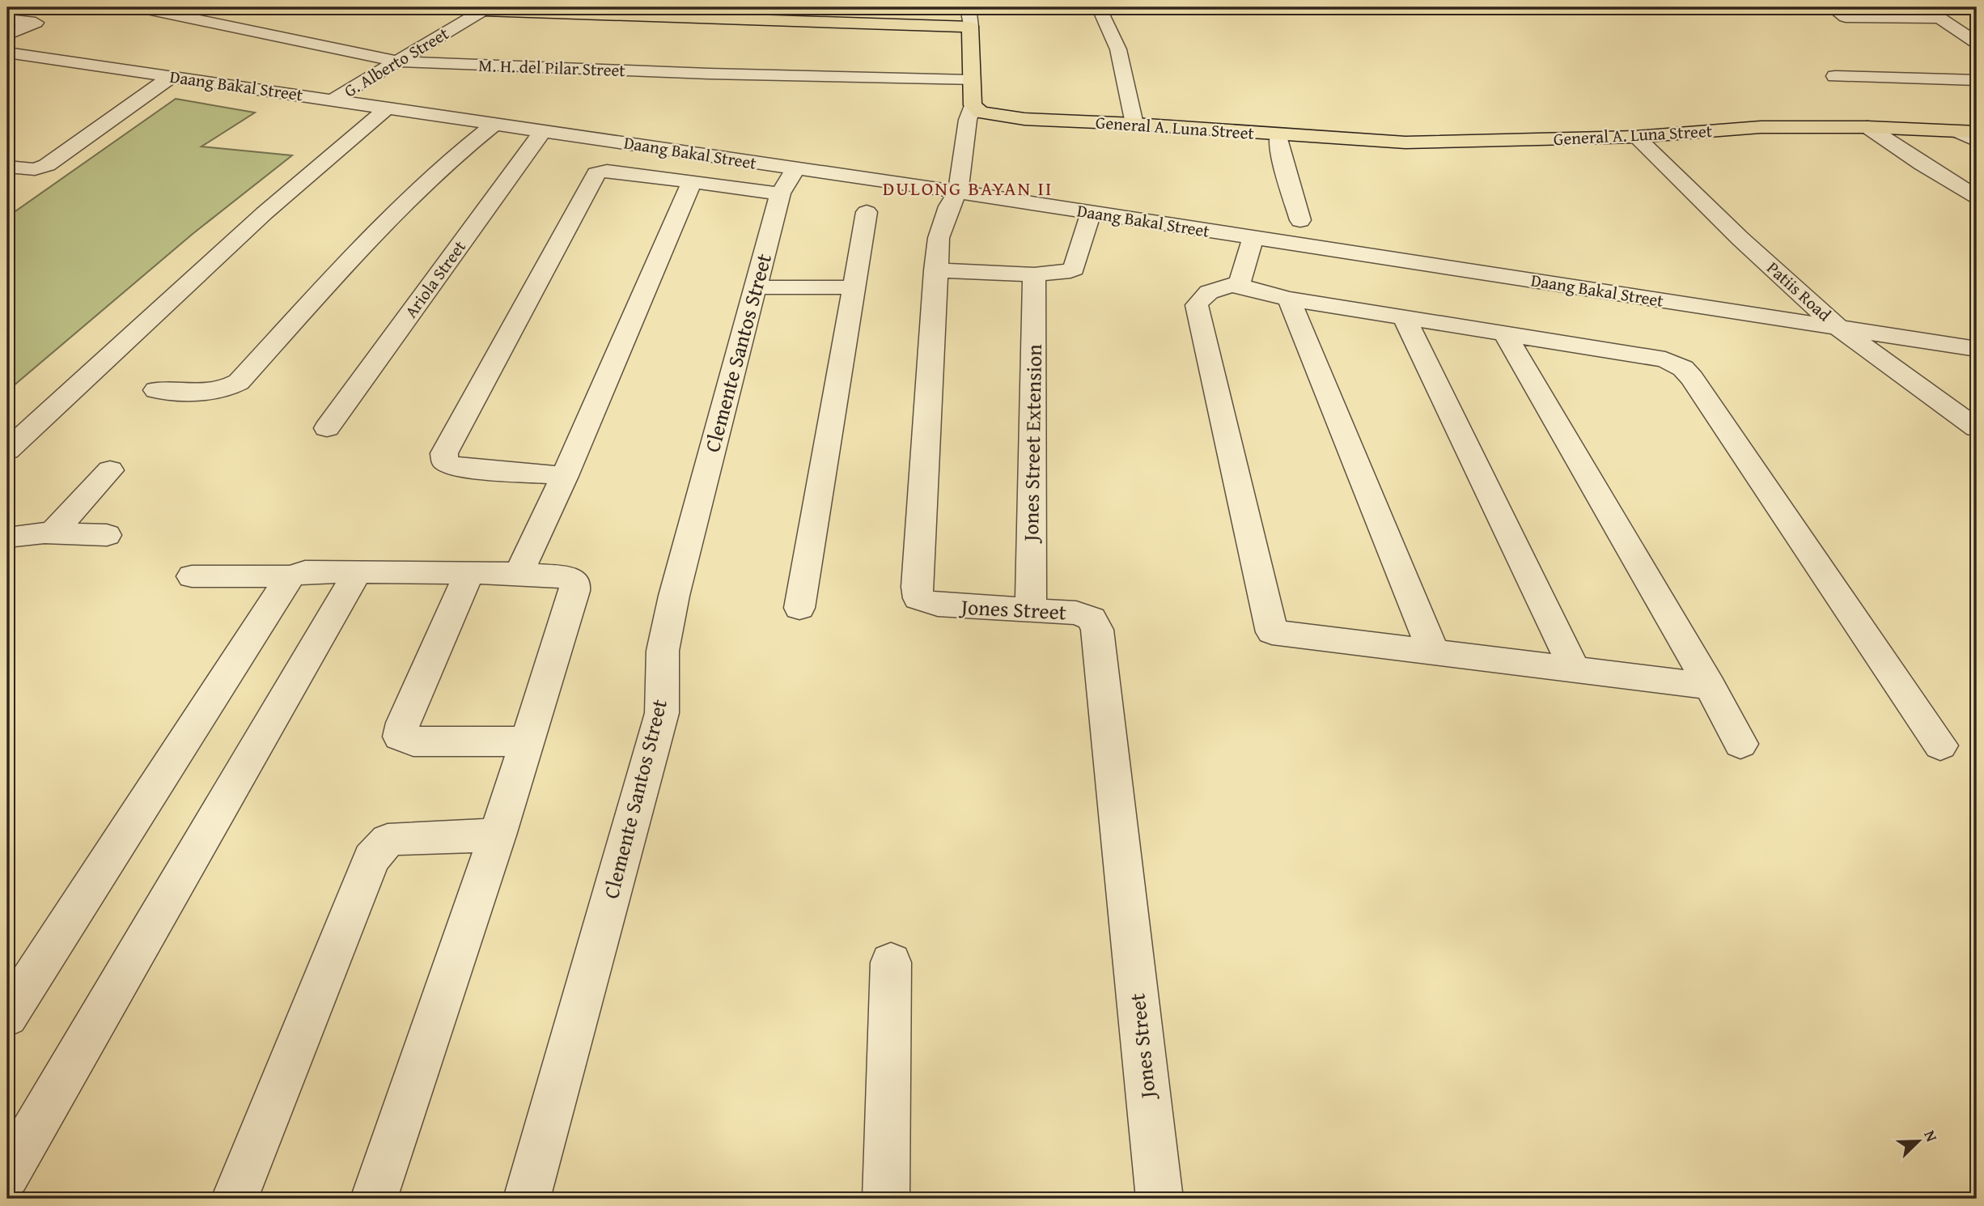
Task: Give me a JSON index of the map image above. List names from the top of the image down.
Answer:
{
  "streets": {
    "main road": ["General A. Luna Street"],
    "street": [
      "G. Alberto Street",
      "M. H. del Pilar Street",
      "Daang Bakal Street",
      "Ariola Street",
      "Patiis Road",
      "Clemente Santos Street",
      "Jones Street Extension",
      "Jones Street"
    ]
  },
  "crossings": [
    ["G. Alberto Street", "M. H. del Pilar Street"],
    ["G. Alberto Street", "Daang Bakal Street"],
    ["Daang Bakal Street", "Ariola Street"],
    ["Daang Bakal Street", "Patiis Road"],
    ["Daang Bakal Street", "Clemente Santos Street"],
    ["Daang Bakal Street", "Jones Street"],
    ["General A. Luna Street", "Patiis Road"],
    ["General A. Luna Street", "Jones Street"],
    ["Jones Street Extension", "Jones Street"]
  ],
  "districts": ["DULONG BAYAN II"],
  "north": "top right"
}
